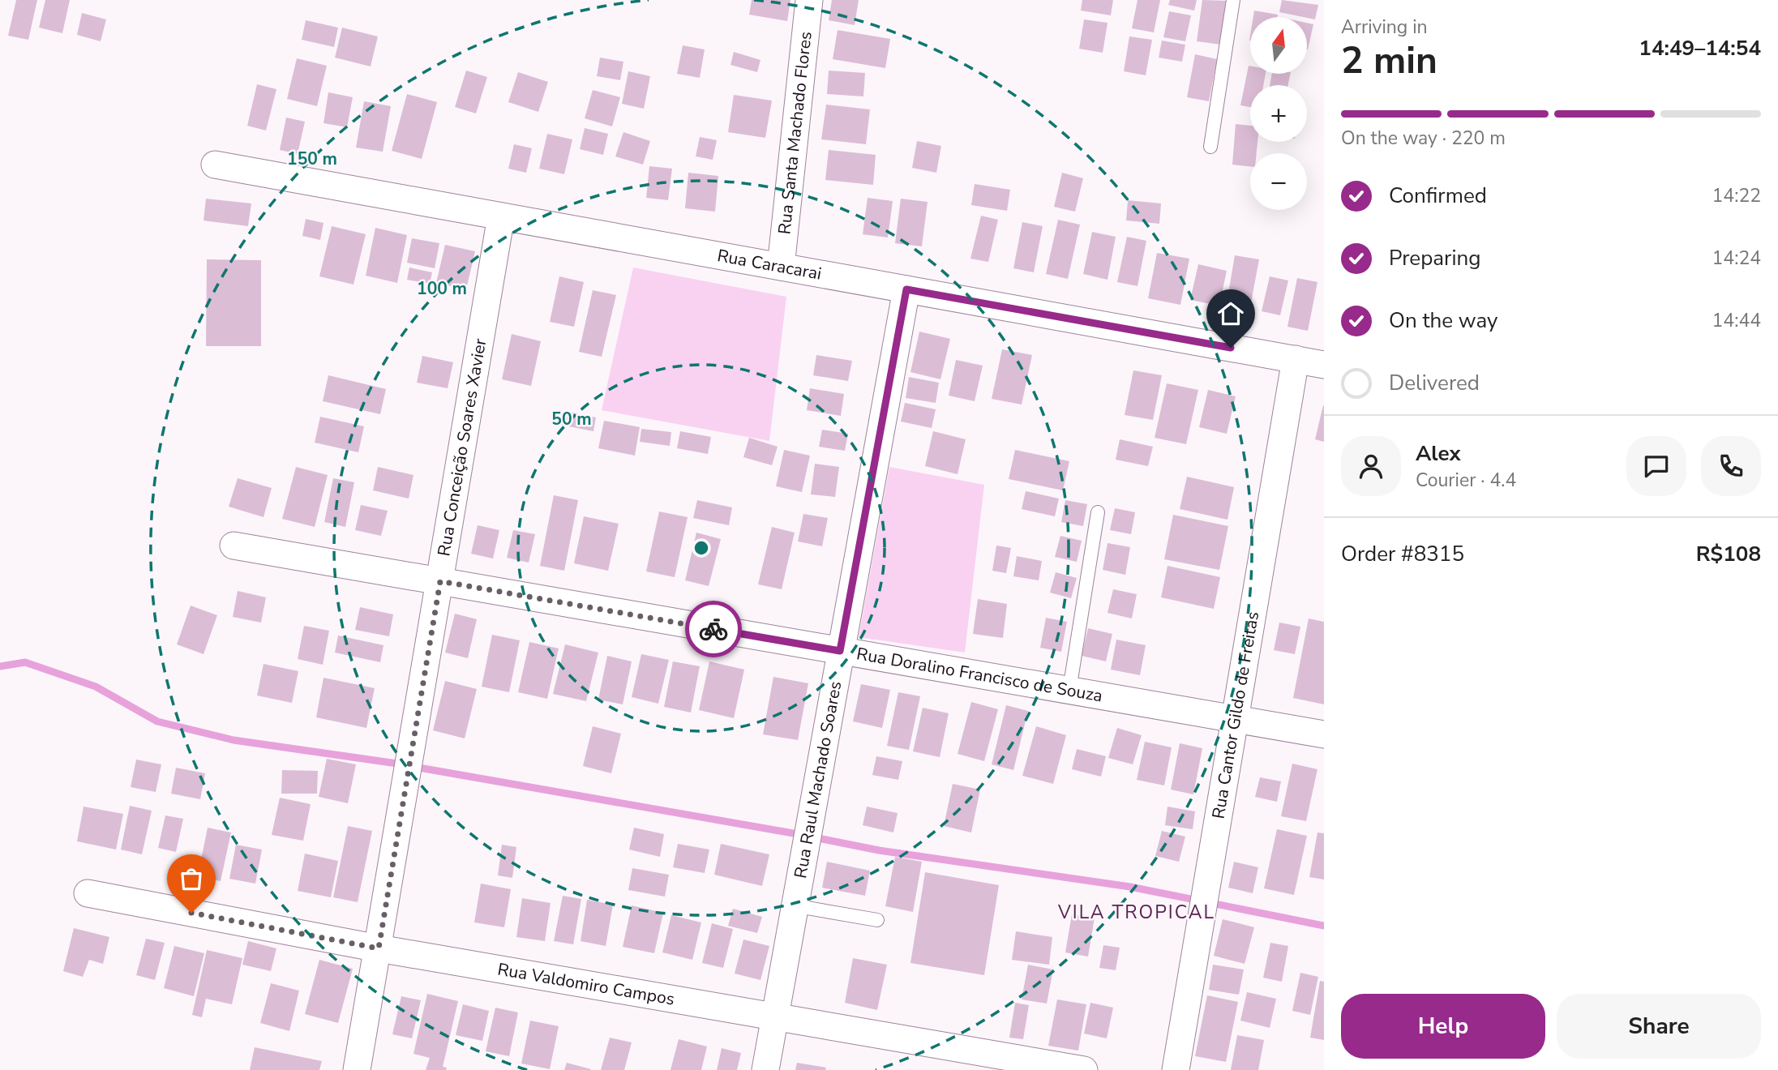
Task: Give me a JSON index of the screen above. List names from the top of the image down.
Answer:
{
  "streets": {
    "street": [
      "Rua Santa Machado Flores",
      "Rua Caracarai",
      "Rua Conceição Soares Xavier",
      "Rua Doralino Francisco de Souza",
      "Rua Cantor Gildo de Freitas",
      "Rua Raul Machado Soares",
      "Rua Valdomiro Campos"
    ]
  },
  "crossings": [
    ["Rua Santa Machado Flores", "Rua Caracarai"],
    ["Rua Caracarai", "Rua Conceição Soares Xavier"],
    ["Rua Caracarai", "Rua Cantor Gildo de Freitas"],
    ["Rua Caracarai", "Rua Raul Machado Soares"],
    ["Rua Conceição Soares Xavier", "Rua Doralino Francisco de Souza"],
    ["Rua Conceição Soares Xavier", "Rua Valdomiro Campos"],
    ["Rua Doralino Francisco de Souza", "Rua Cantor Gildo de Freitas"],
    ["Rua Doralino Francisco de Souza", "Rua Raul Machado Soares"],
    ["Rua Raul Machado Soares", "Rua Valdomiro Campos"]
  ],
  "districts": ["VILA TROPICAL"],
  "north": "top",
  "page": {
    "heading": ["2 min", "Arriving in", "14:49–14:54"],
    "panel": [
      "Alex",
      "Courier · 4.4",
      "Order #8315",
      "R$108"
    ],
    "map_buttons": ["+", "−"],
    "bar": "On the way · 220 m",
    "list": [
      ["Confirmed", "14:22"],
      ["Preparing", "14:24"],
      ["On the way", "14:44"],
      "Delivered"
    ],
    "buttons": ["Help", "Share"]
  },
  "rings": ["150 m", "100 m", "50 m"]
}
